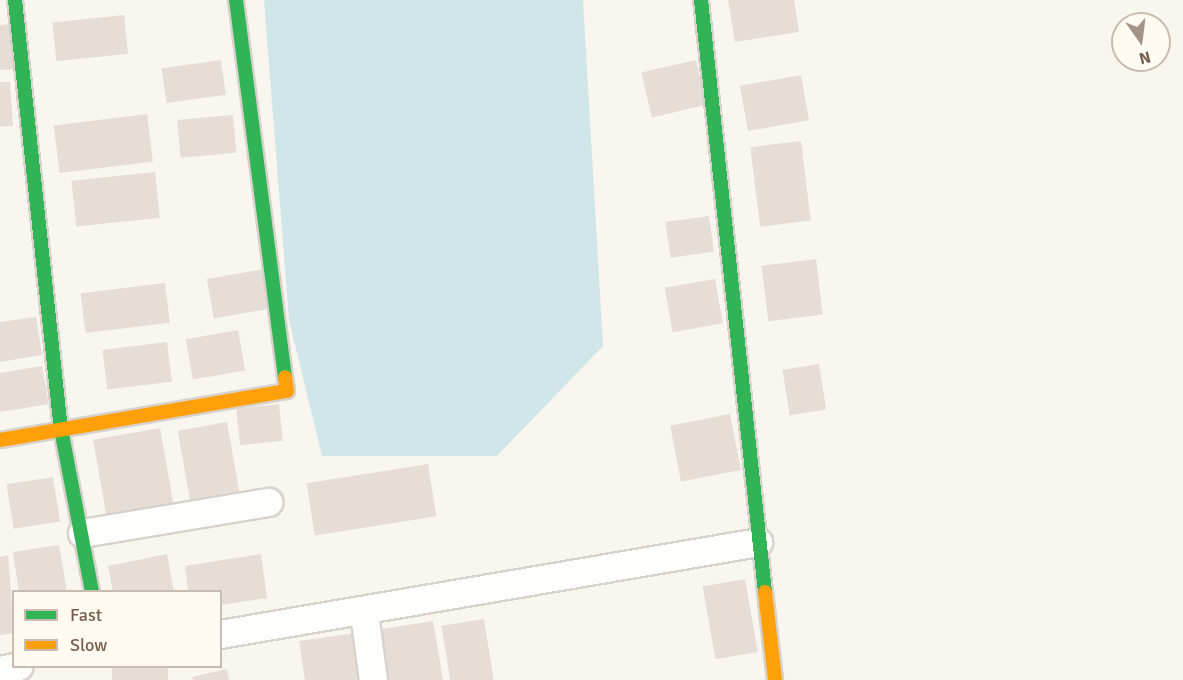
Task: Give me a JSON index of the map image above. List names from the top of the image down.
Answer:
{
  "legend": ["Fast", "Slow"],
  "north": "bottom"
}
